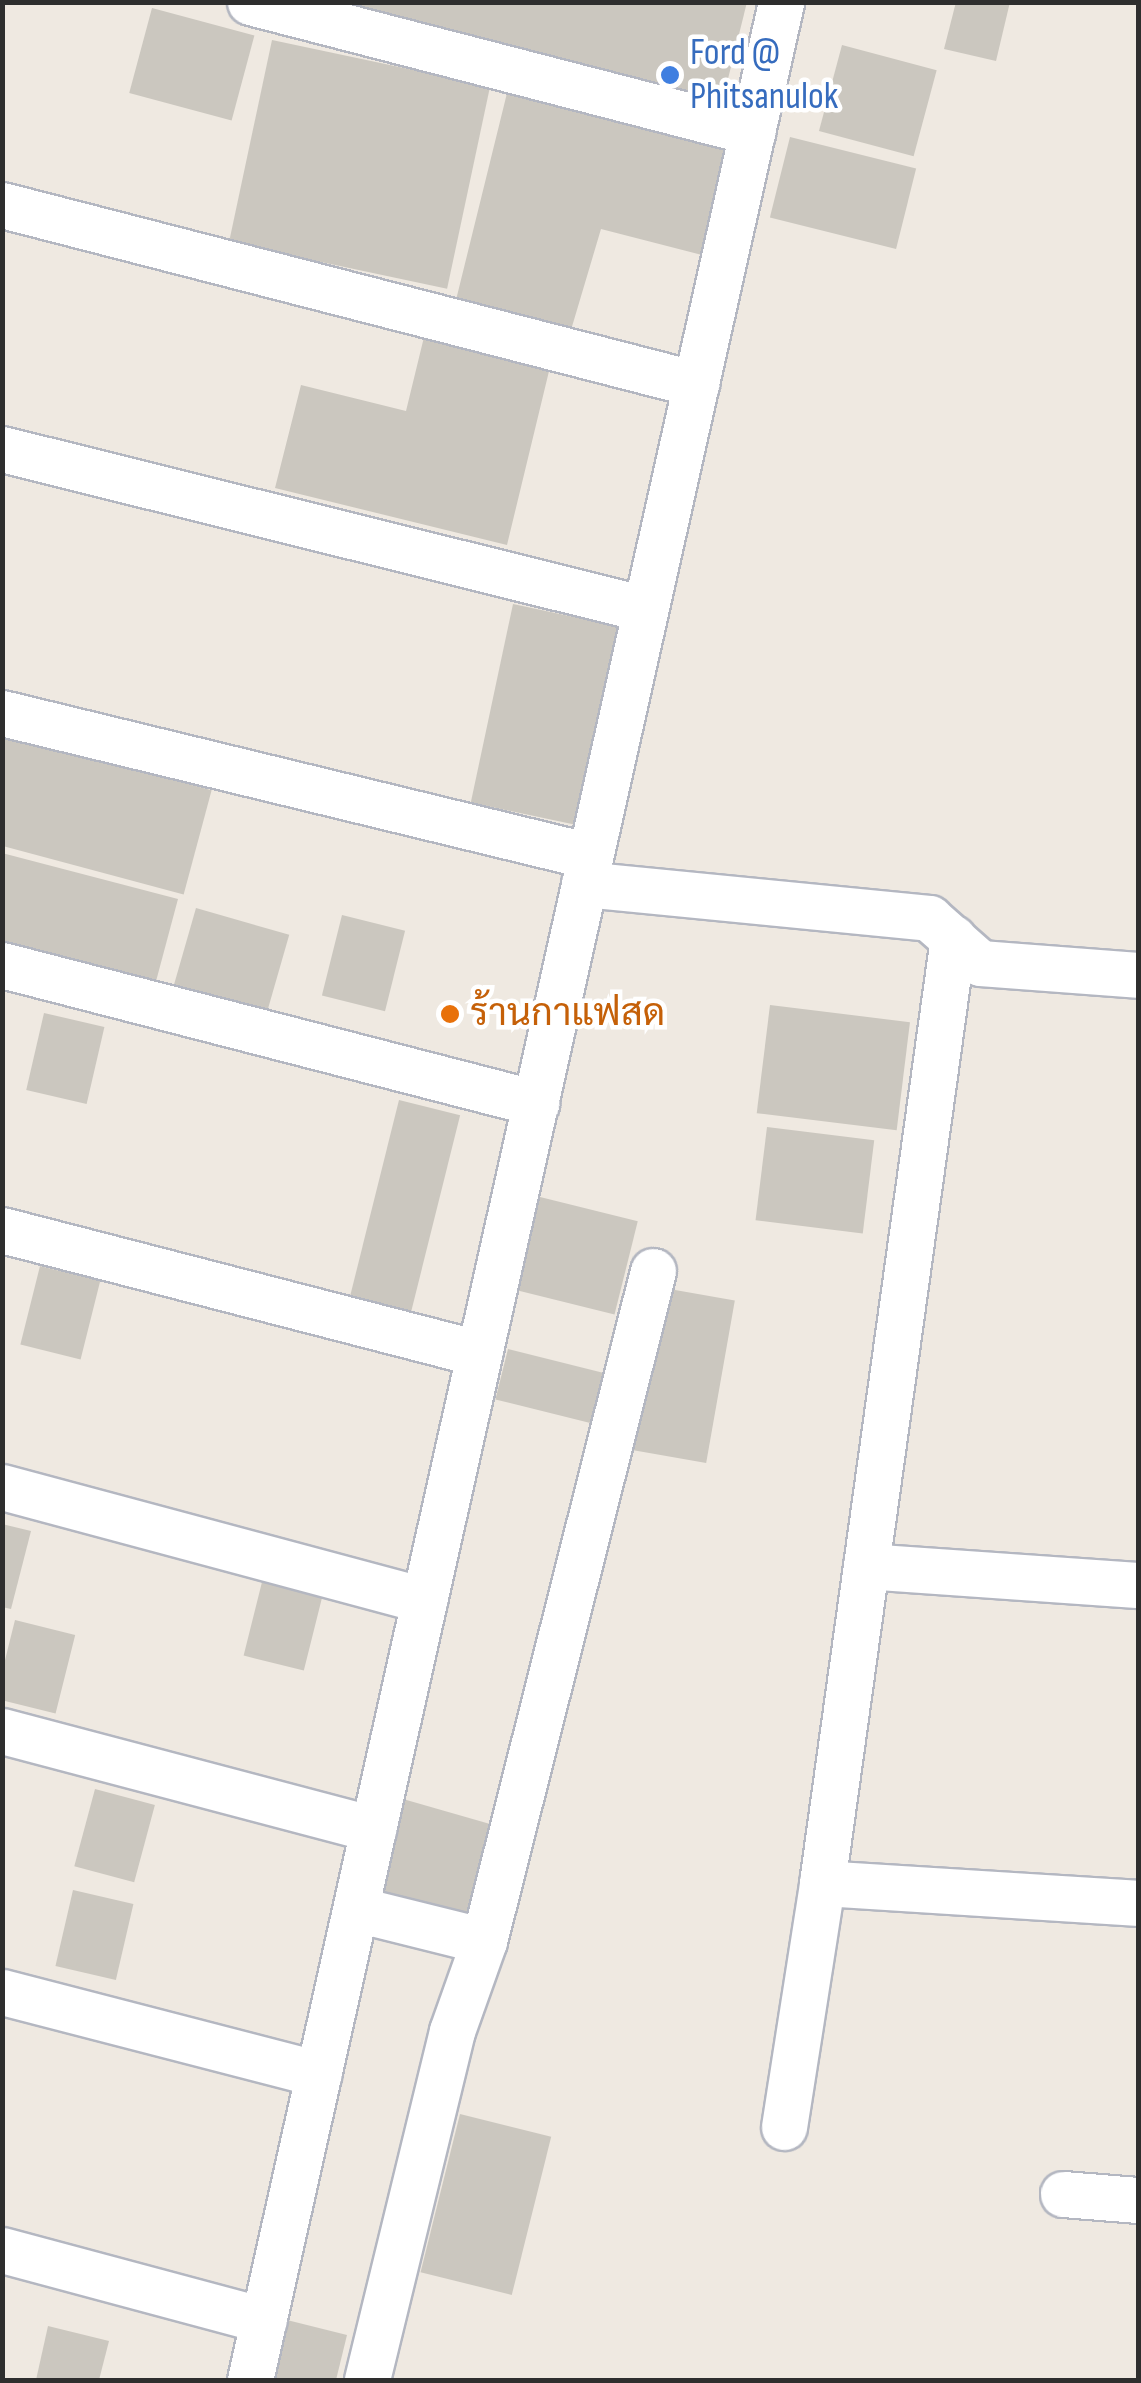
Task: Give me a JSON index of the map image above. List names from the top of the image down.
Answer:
{
  "places": ["Ford @ Phitsanulok", "ร้านกาแฟสด"]
}
